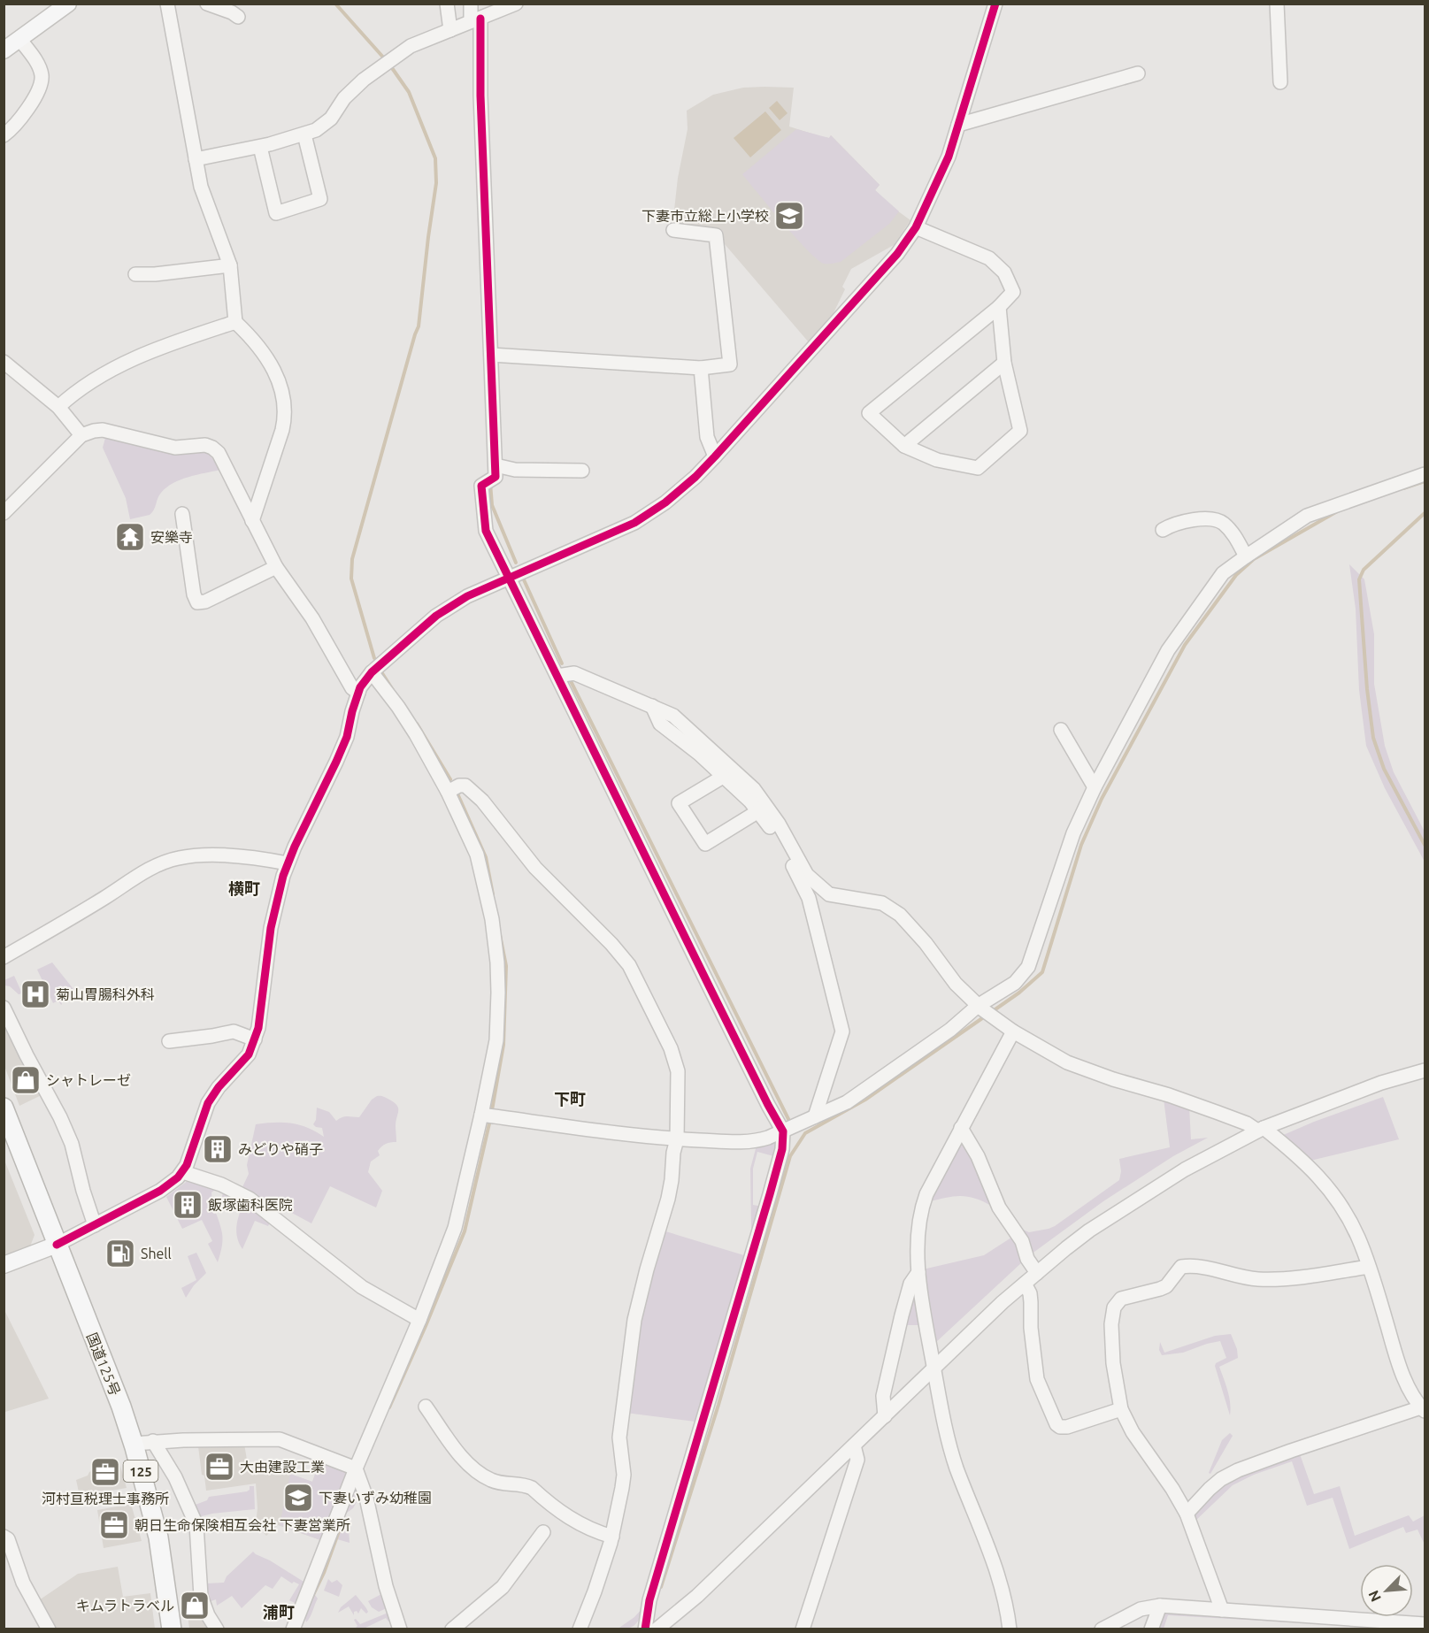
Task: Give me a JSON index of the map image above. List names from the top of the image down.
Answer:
{
  "streets": {
    "highway": ["国道125号", "125"]
  },
  "districts": ["横町", "下町", "浦町"],
  "places": {
    "school or university": ["下妻市立総上小学校", "下妻いずみ幼稚園"],
    "temple": ["安樂寺"],
    "hospital": ["菊山胃腸科外科"],
    "shop": ["シャトレーゼ", "キムラトラベル"],
    "building": ["みどりや硝子", "飯塚歯科医院"],
    "fuel station": ["Shell"],
    "office": ["大由建設工業", "河村亘税理士事務所", "朝日生命保険相互会社 下妻営業所"]
  },
  "north": "bottom left"
}
